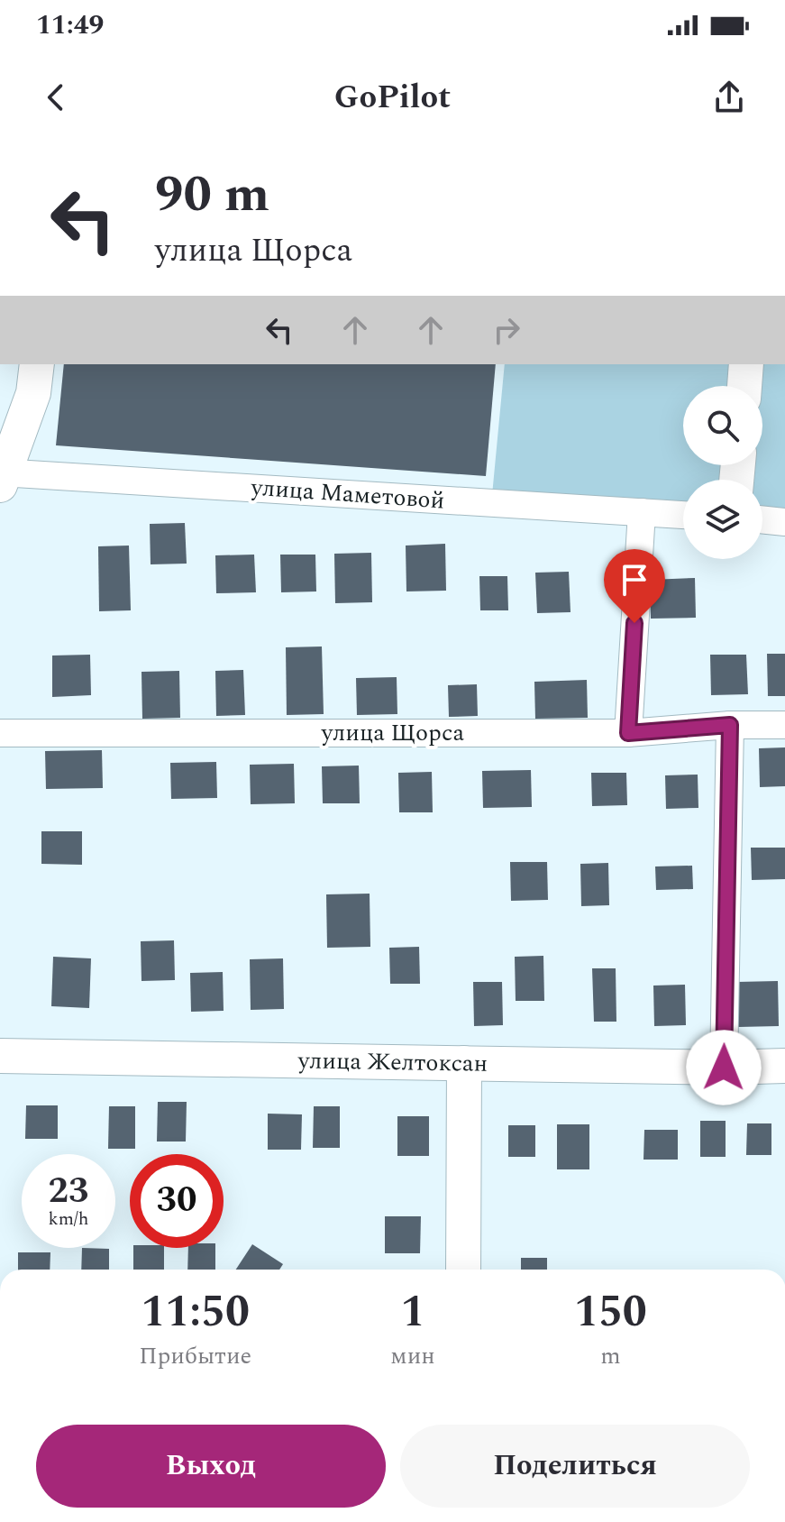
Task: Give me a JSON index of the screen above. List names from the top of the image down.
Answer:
{
  "streets": {
    "street": ["улица Маметовой", "улица Щорса", "улица Желтоксан"]
  },
  "page": {
    "status": "11:49",
    "header": "GoPilot",
    "turn": ["90 m", "улица Щорса"],
    "speed": "23 km/h",
    "limit": "30",
    "eta": [
      "11:50",
      "Прибытие",
      "1",
      "мин",
      "150",
      "m"
    ],
    "buttons": ["Выход", "Поделиться"]
  }
}
